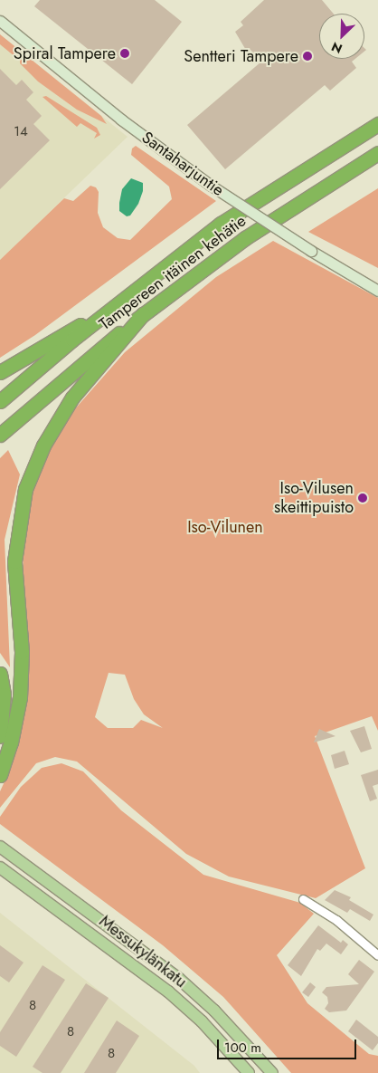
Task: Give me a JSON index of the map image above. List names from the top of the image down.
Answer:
{
  "streets": {
    "highway": ["Tampereen itäinen kehätie"],
    "main road": ["Santaharjuntie", "Messukylänkatu"]
  },
  "parks": ["Iso-Vilunen"],
  "places": ["Spiral Tampere", "Sentteri Tampere", "Iso-Vilusen skeittipuisto"],
  "house_numbers": [
    "14",
    "8",
    "8",
    "8"
  ],
  "scale_bar": "100 m",
  "north": "bottom left"
}
